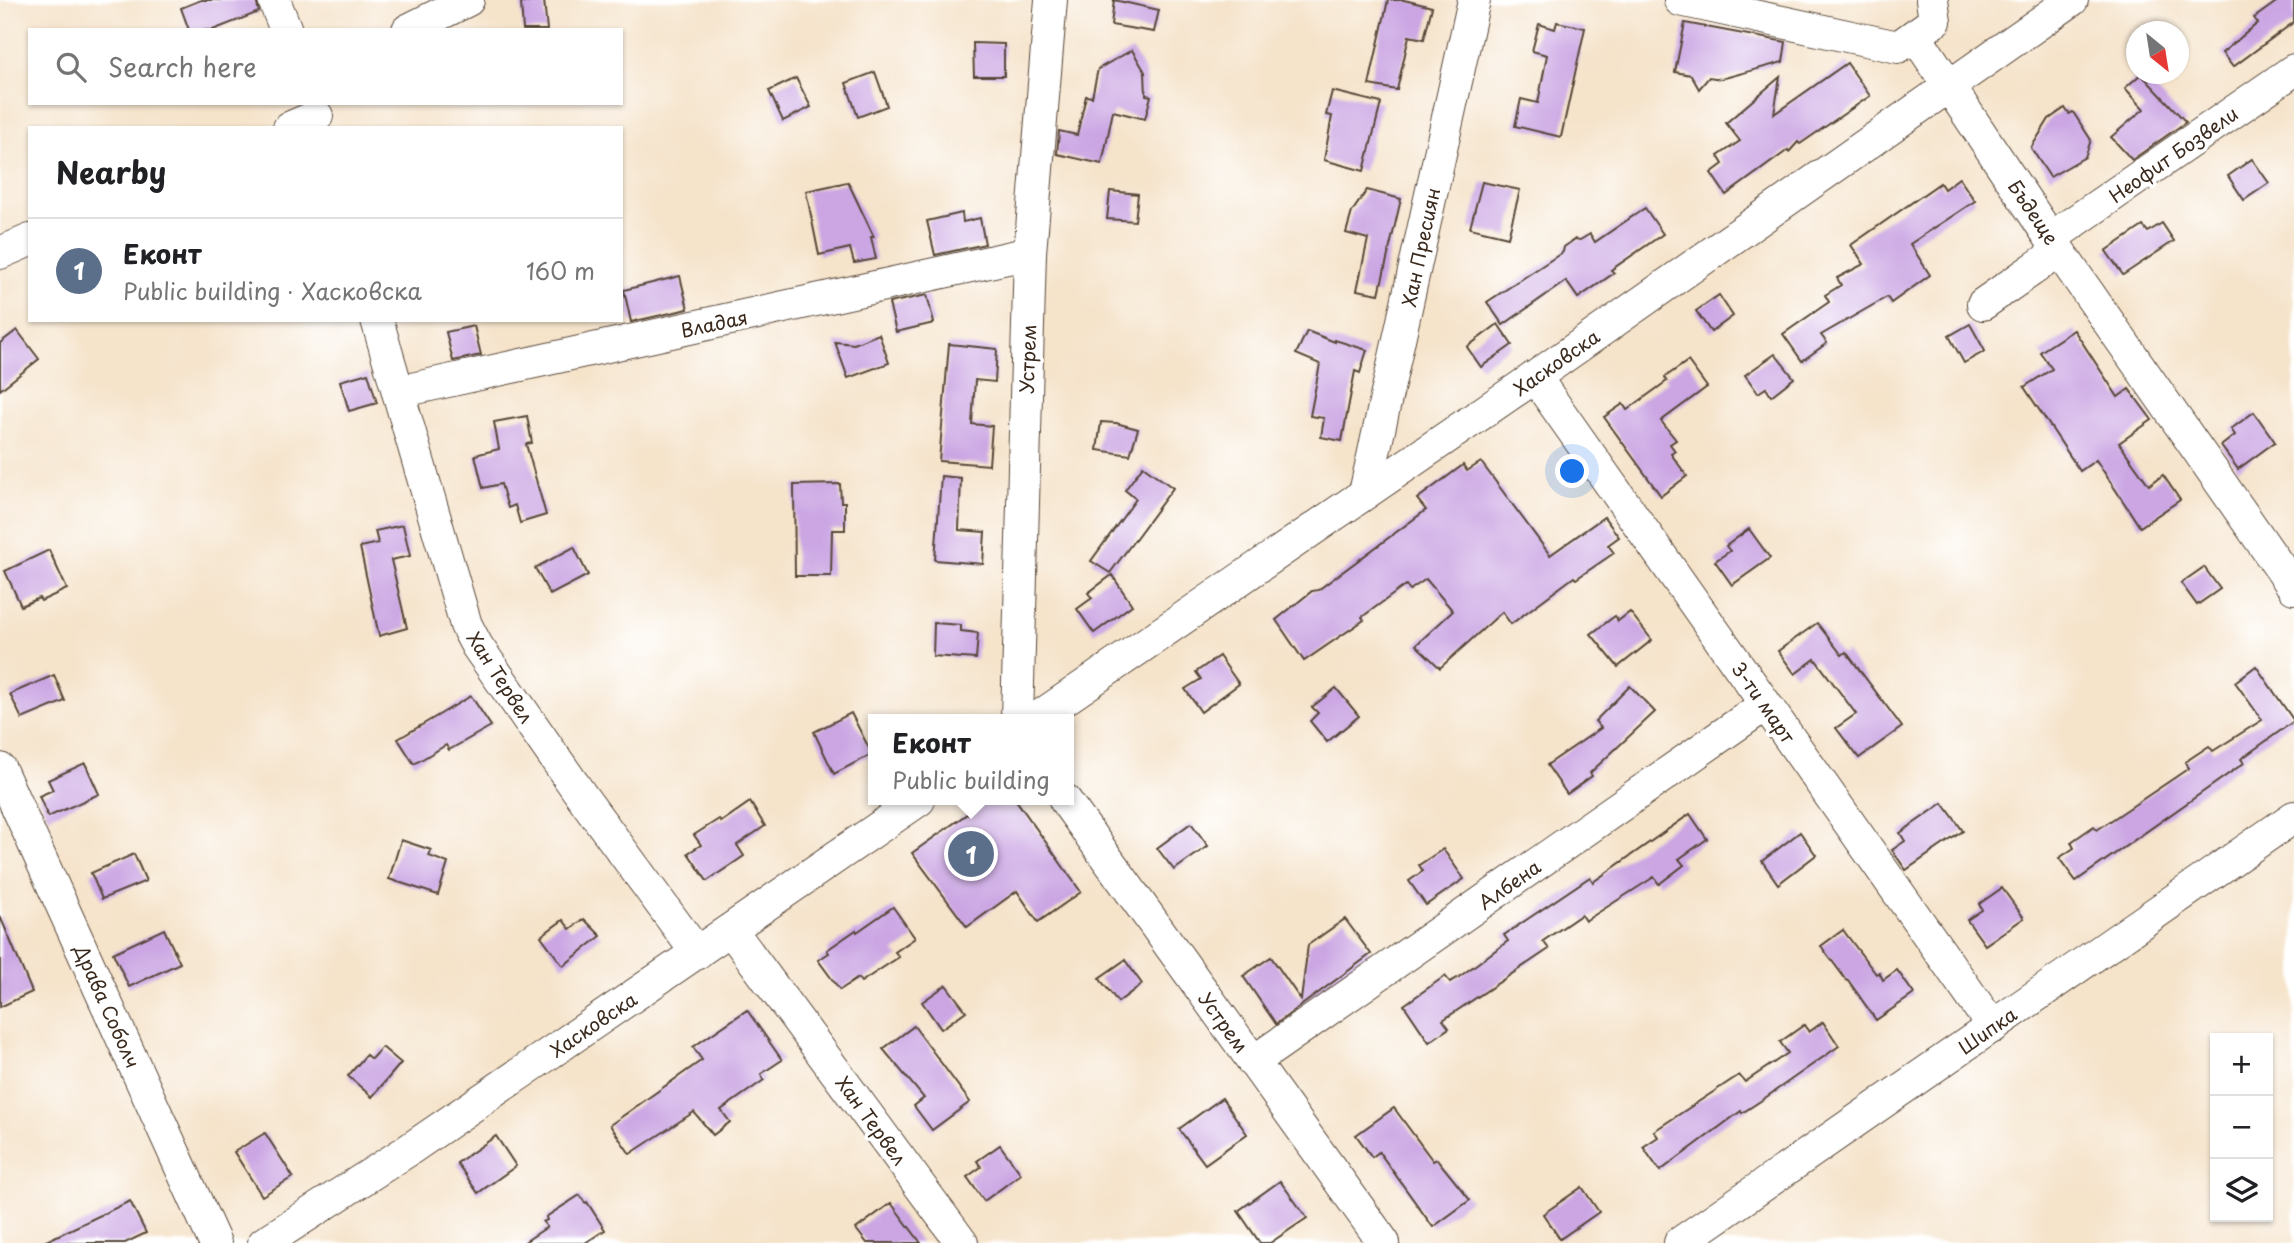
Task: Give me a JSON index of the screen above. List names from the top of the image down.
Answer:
{
  "streets": {
    "street": [
      "Неофит Бозвели",
      "Бъдеще",
      "Хан Пресиян",
      "Владая",
      "Устрем",
      "Хасковска",
      "Хан Тервел",
      "3-ти март",
      "Албена",
      "Драва Соболч",
      "Шипка"
    ]
  },
  "crossings": [
    ["Неофит Бозвели", "Бъдеще"],
    ["Бъдеще", "Хасковска"],
    ["Хан Пресиян", "Хасковска"],
    ["Владая", "Устрем"],
    ["Владая", "Хан Тервел"],
    ["Устрем", "Албена"],
    ["Хасковска", "Хан Тервел"],
    ["Хасковска", "3-ти март"],
    ["3-ти март", "Албена"],
    ["3-ти март", "Шипка"]
  ],
  "north": "bottom right",
  "page": {
    "search": "Search here",
    "heading": "Nearby",
    "list": [
      {
        "mark": "1",
        "name": "Еконт",
        "note": "Public building · Хасковска",
        "value": "160 m"
      }
    ],
    "popup": ["Еконт", "Public building"],
    "pins": "1",
    "map_buttons": ["+", "−"]
  }
}
